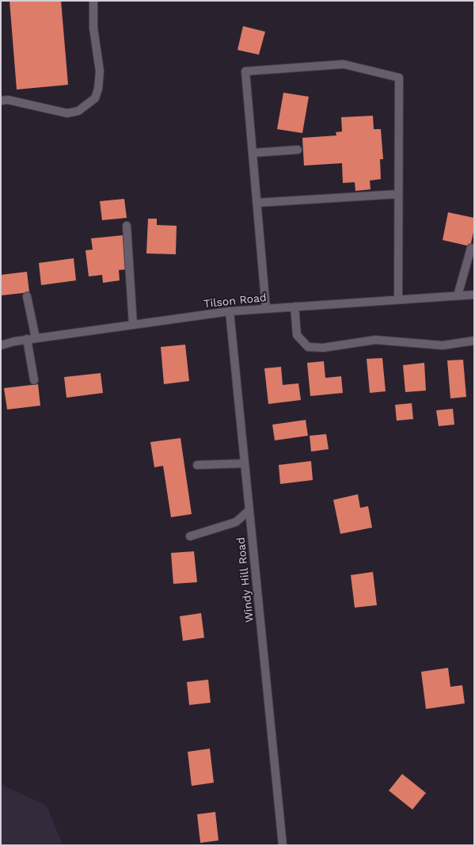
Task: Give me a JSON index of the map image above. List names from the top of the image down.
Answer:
{
  "streets": {
    "street": ["Tilson Road", "Windy Hill Road"]
  },
  "crossings": [
    ["Tilson Road", "Windy Hill Road"]
  ]
}
